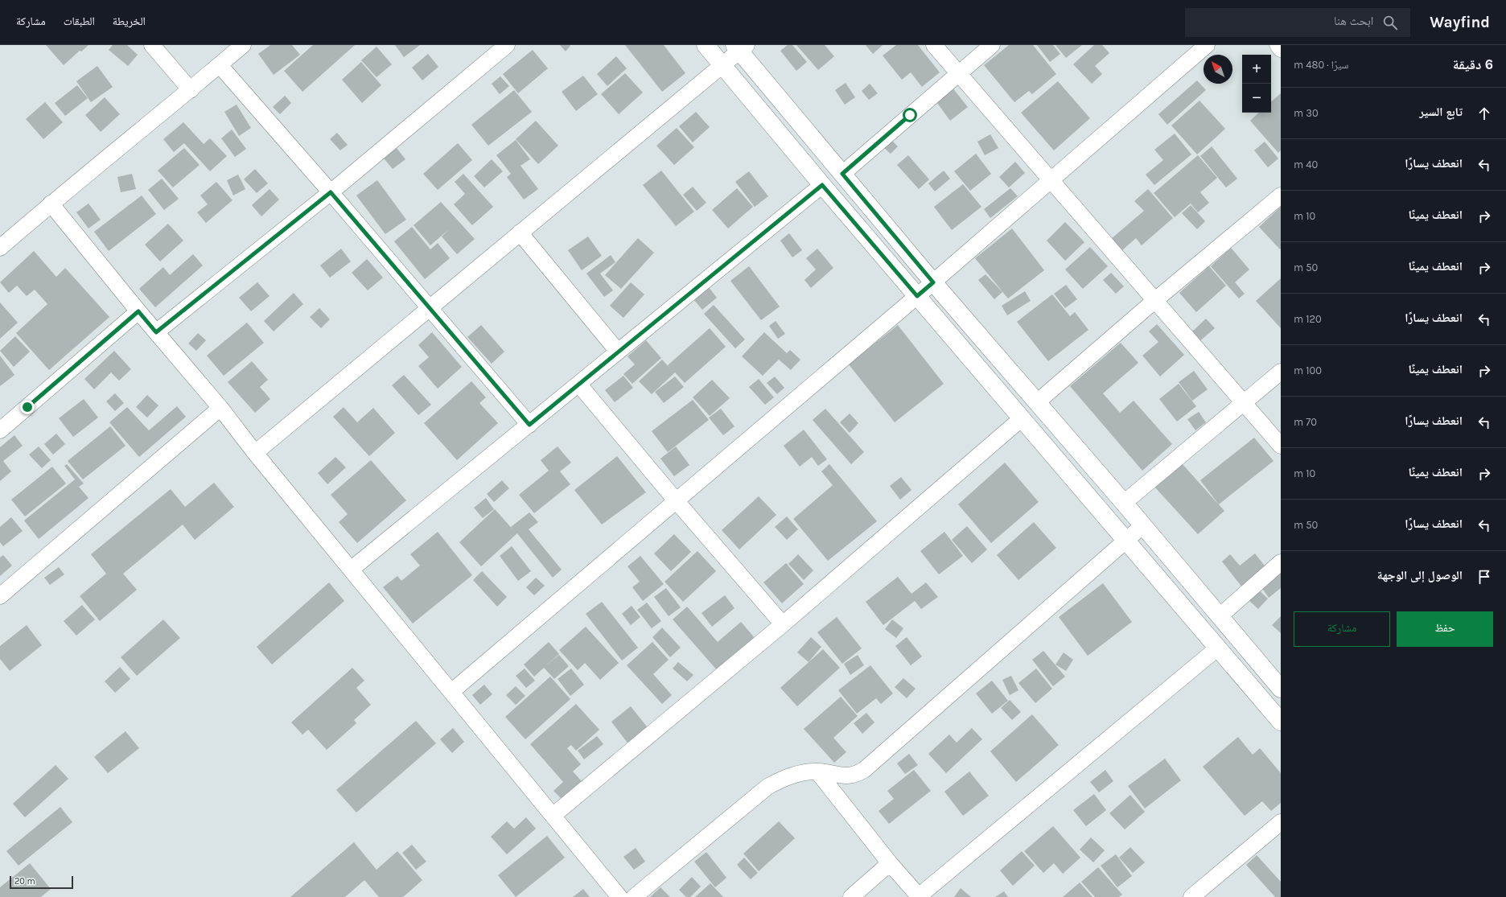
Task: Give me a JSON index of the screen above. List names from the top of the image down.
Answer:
{
  "scale_bar": "20 m",
  "north": "top left",
  "page": {
    "header": "Wayfind",
    "search": "ابحث هنا",
    "nav": ["الخريطة", "الطبقات", "مشاركة"],
    "heading": ["6 دقيقة", "سيرًا · 480 m"],
    "map_buttons": ["+", "−"],
    "list": [
      ["تابع السير", "30 m"],
      ["انعطف يسارًا", "40 m"],
      ["انعطف يمينًا", "10 m"],
      ["انعطف يمينًا", "50 m"],
      ["انعطف يسارًا", "120 m"],
      ["انعطف يمينًا", "100 m"],
      ["انعطف يسارًا", "70 m"],
      ["انعطف يمينًا", "10 m"],
      ["انعطف يسارًا", "50 m"],
      "الوصول إلى الوجهة"
    ],
    "buttons": ["حفظ", "مشاركة"],
    "scale": "20 m"
  }
}
